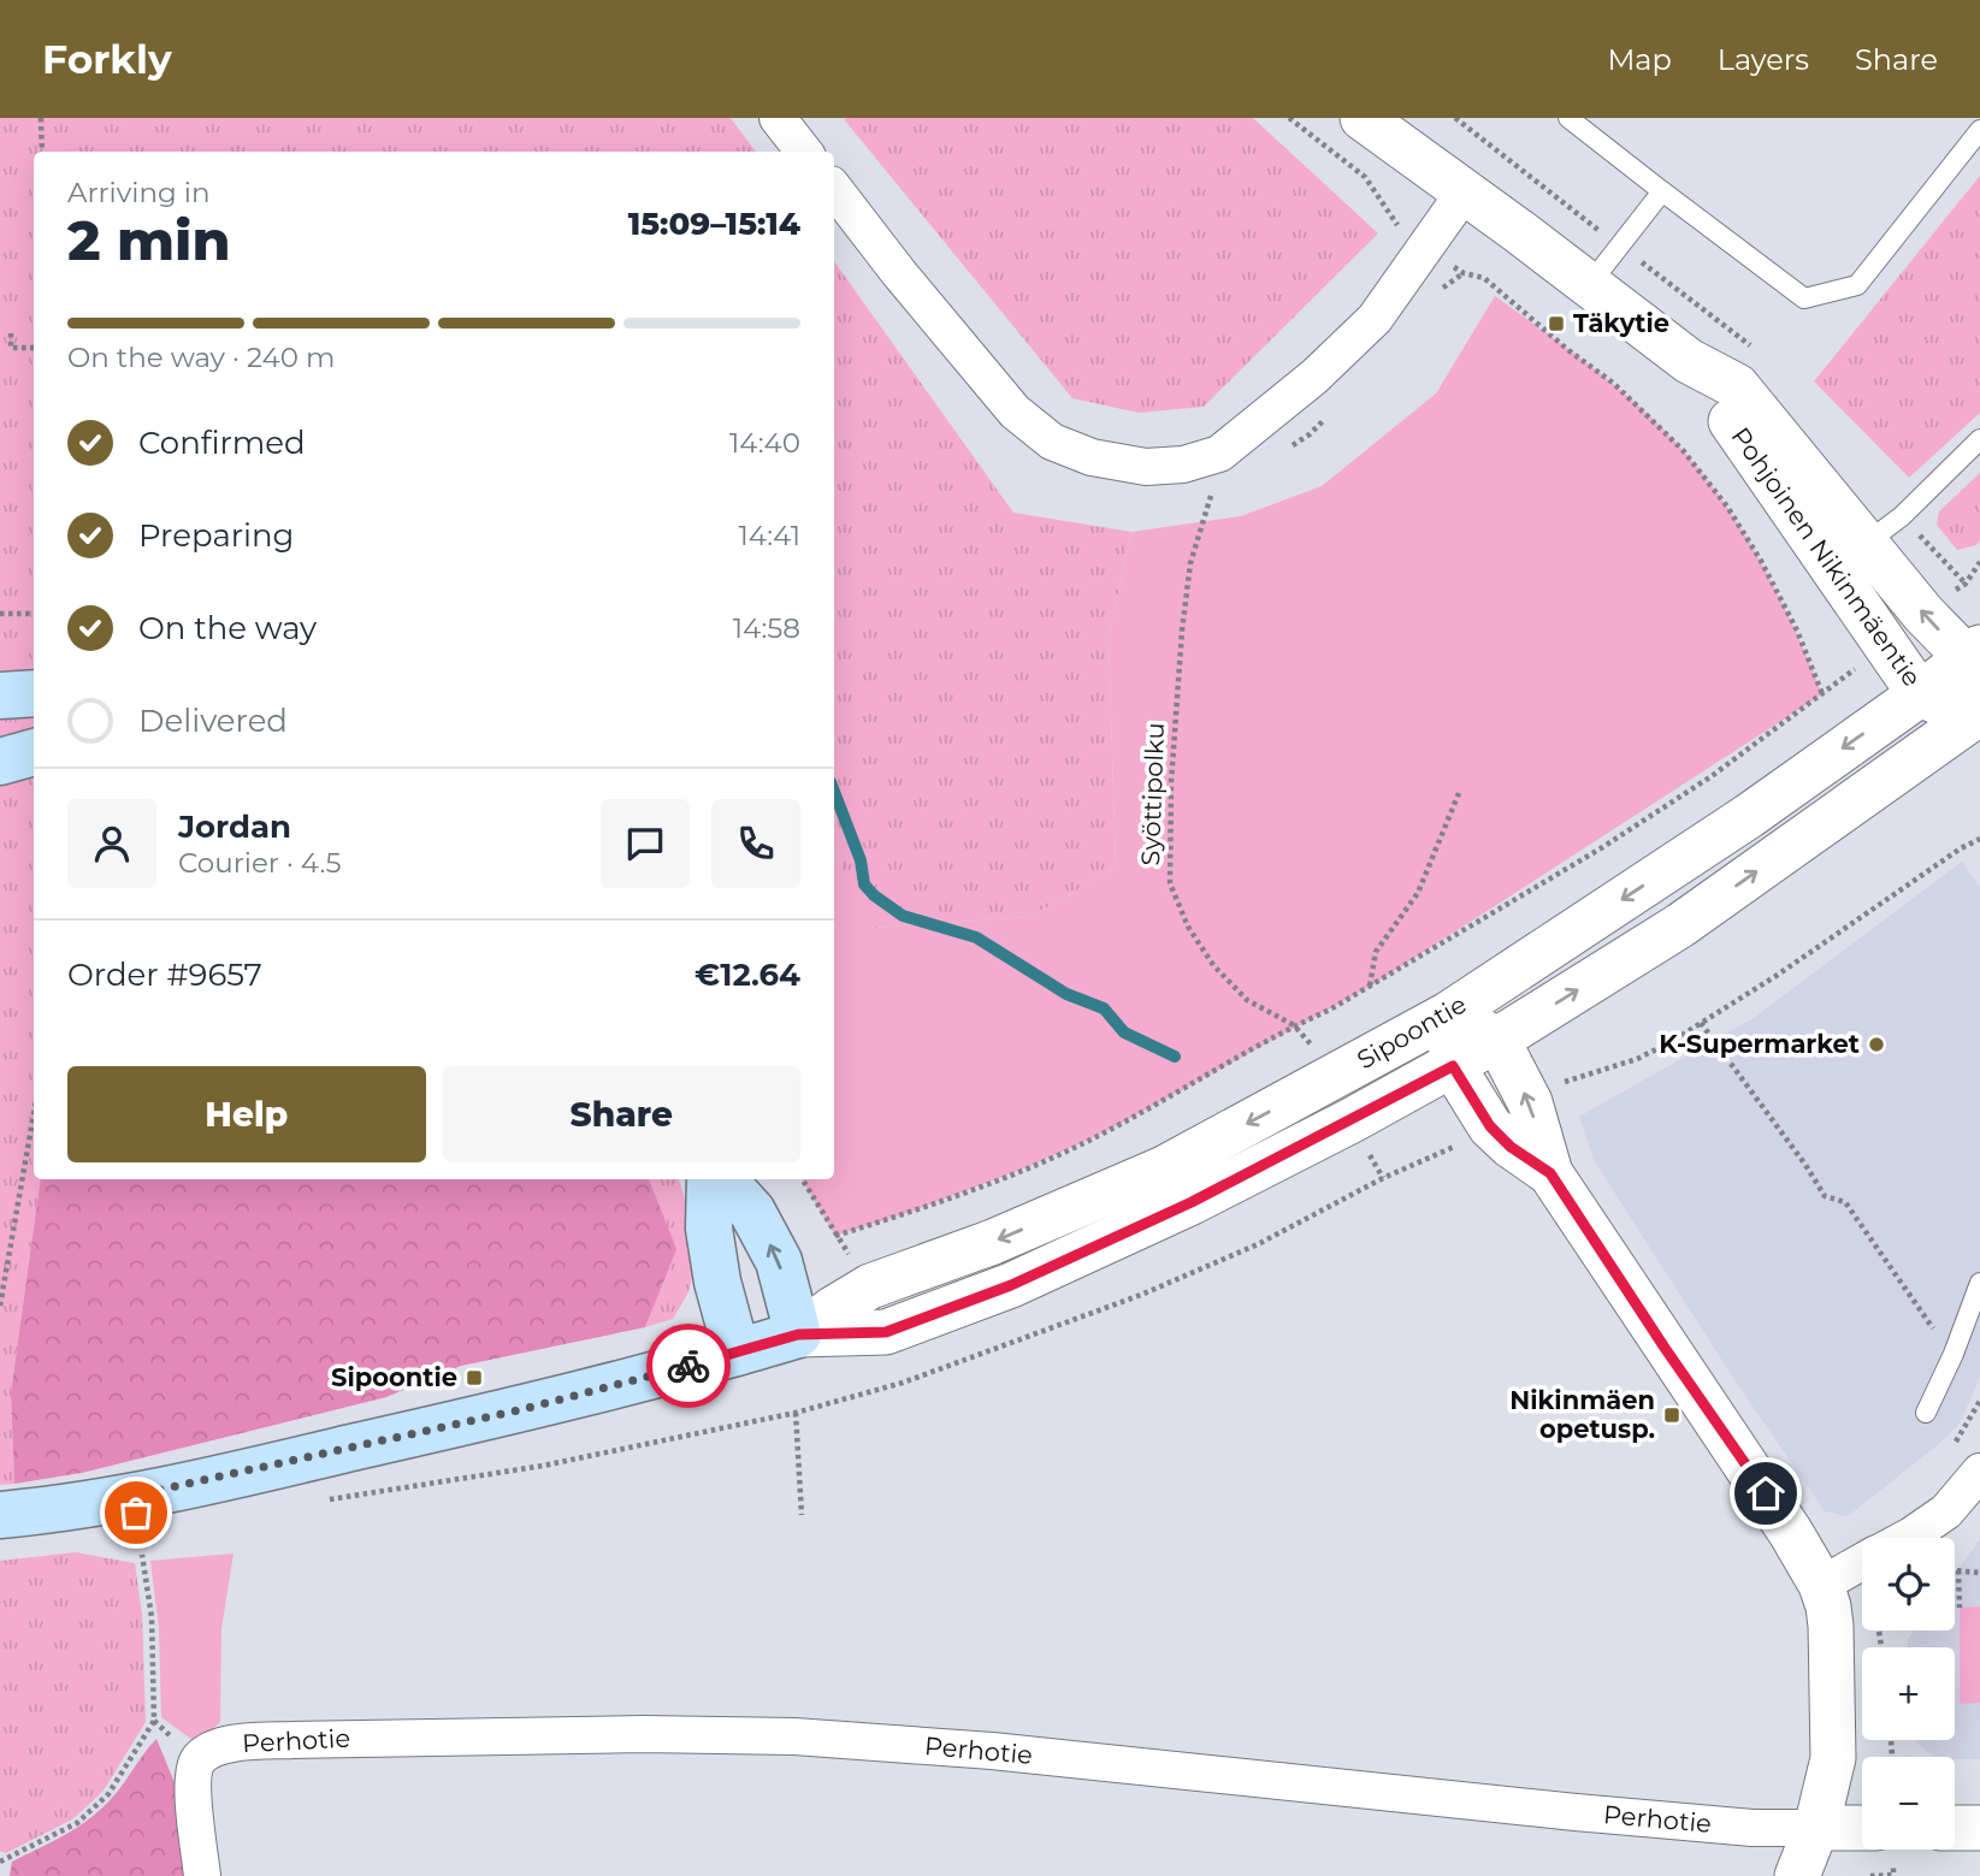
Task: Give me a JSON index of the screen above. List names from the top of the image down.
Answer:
{
  "streets": {
    "main road": ["Sipoontie"],
    "street": ["Pohjoinen Nikinmäentie", "Perhotie"],
    "path": ["Syöttipolku"]
  },
  "crossings": [
    ["Pohjoinen Nikinmäentie", "Sipoontie"]
  ],
  "places": {
    "transit": ["Täkytie", "Sipoontie", "Nikinmäen opetusp."],
    "other": ["K-Supermarket"]
  },
  "page": {
    "header": "Forkly",
    "nav": ["Map", "Layers", "Share"],
    "heading": ["2 min", "Arriving in", "15:09–15:14"],
    "panel": [
      "Jordan",
      "Courier · 4.5",
      "Order #9657",
      "€12.64"
    ],
    "bar": "On the way · 240 m",
    "list": [
      ["Confirmed", "14:40"],
      ["Preparing", "14:41"],
      ["On the way", "14:58"],
      "Delivered"
    ],
    "buttons": ["Help", "Share"],
    "map_buttons": ["+", "−"]
  }
}
